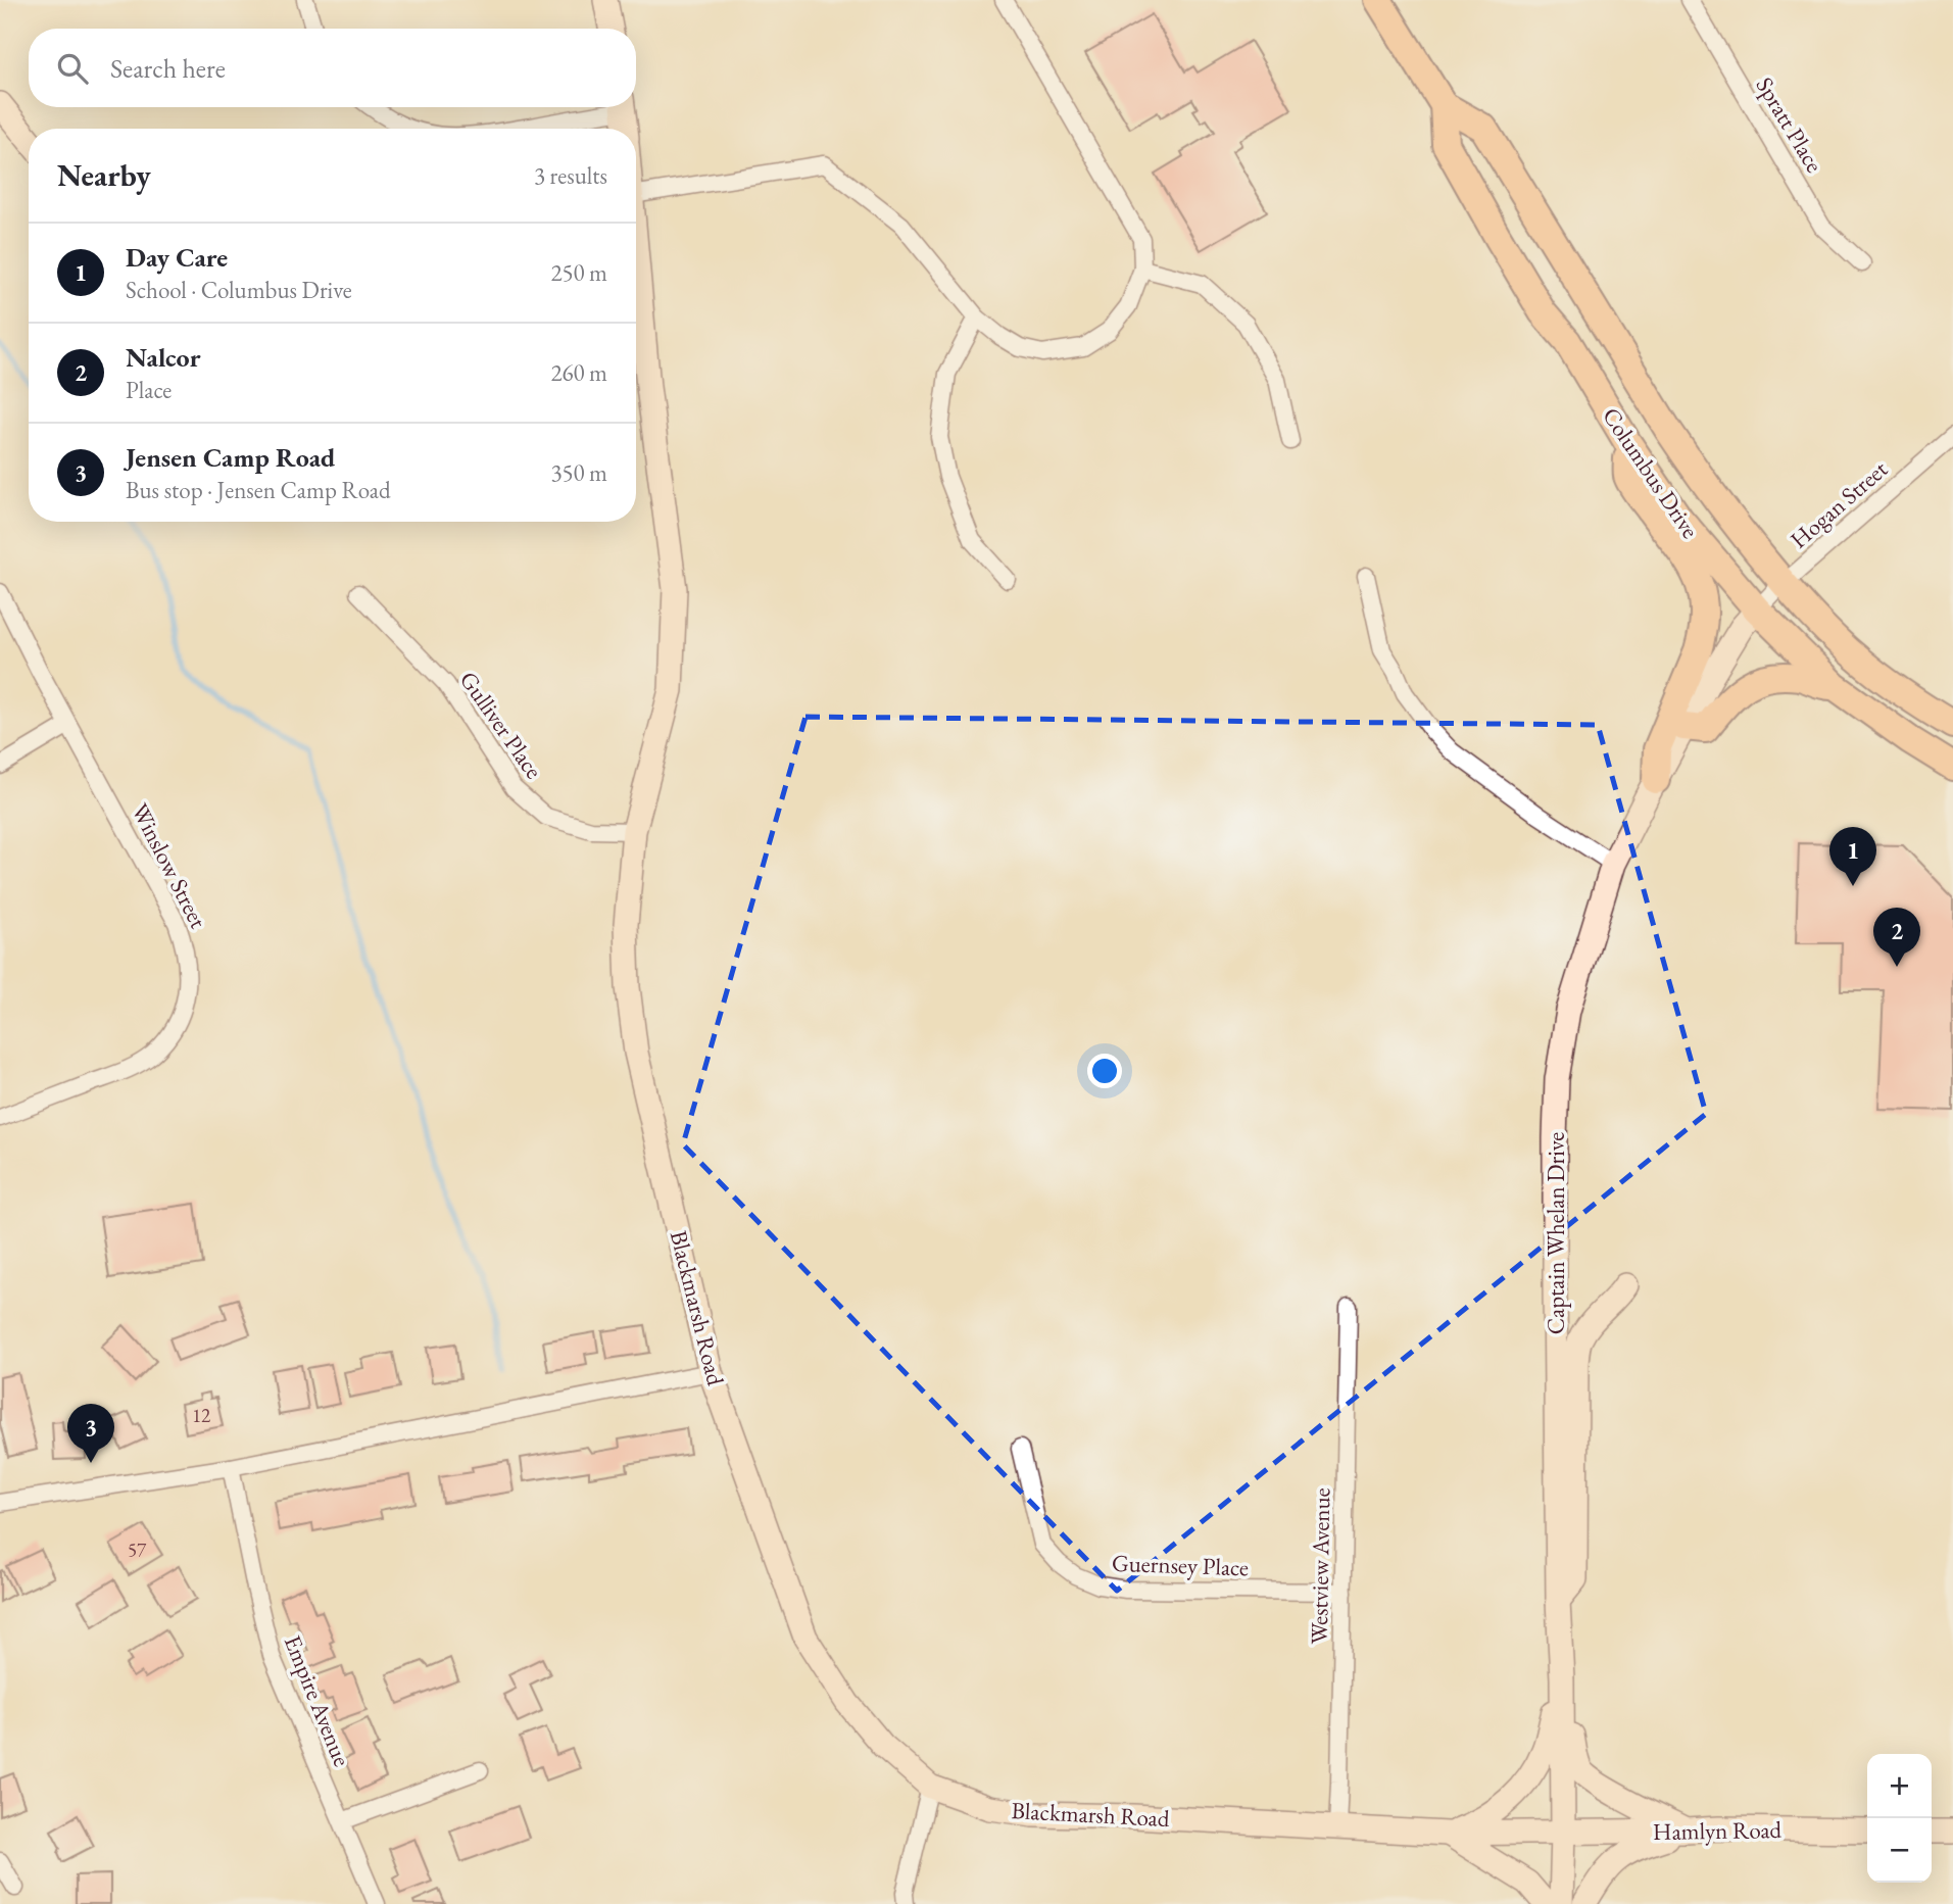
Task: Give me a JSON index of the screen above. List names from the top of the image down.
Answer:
{
  "streets": {
    "main road": ["Columbus Drive"],
    "street": [
      "Spratt Place",
      "Hogan Street",
      "Gulliver Place",
      "Winslow Street",
      "Captain Whelan Drive",
      "Blackmarsh Road",
      "Guernsey Place",
      "Westview Avenue",
      "Empire Avenue",
      "Hamlyn Road"
    ]
  },
  "crossings": [
    ["Columbus Drive", "Hogan Street"],
    ["Columbus Drive", "Captain Whelan Drive"],
    ["Hogan Street", "Captain Whelan Drive"],
    ["Gulliver Place", "Blackmarsh Road"],
    ["Captain Whelan Drive", "Blackmarsh Road"],
    ["Captain Whelan Drive", "Hamlyn Road"],
    ["Blackmarsh Road", "Westview Avenue"],
    ["Blackmarsh Road", "Hamlyn Road"],
    ["Guernsey Place", "Westview Avenue"]
  ],
  "house_numbers": ["12", "57"],
  "page": {
    "search": "Search here",
    "heading": ["Nearby", "3 results"],
    "list": [
      {
        "mark": "1",
        "name": "Day Care",
        "note": "School · Columbus Drive",
        "value": "250 m"
      },
      {
        "mark": "2",
        "name": "Nalcor",
        "note": "Place",
        "value": "260 m"
      },
      {
        "mark": "3",
        "name": "Jensen Camp Road",
        "note": "Bus stop · Jensen Camp Road",
        "value": "350 m"
      }
    ],
    "pins": ["1", "2", "3"],
    "map_buttons": ["+", "−"]
  }
}
